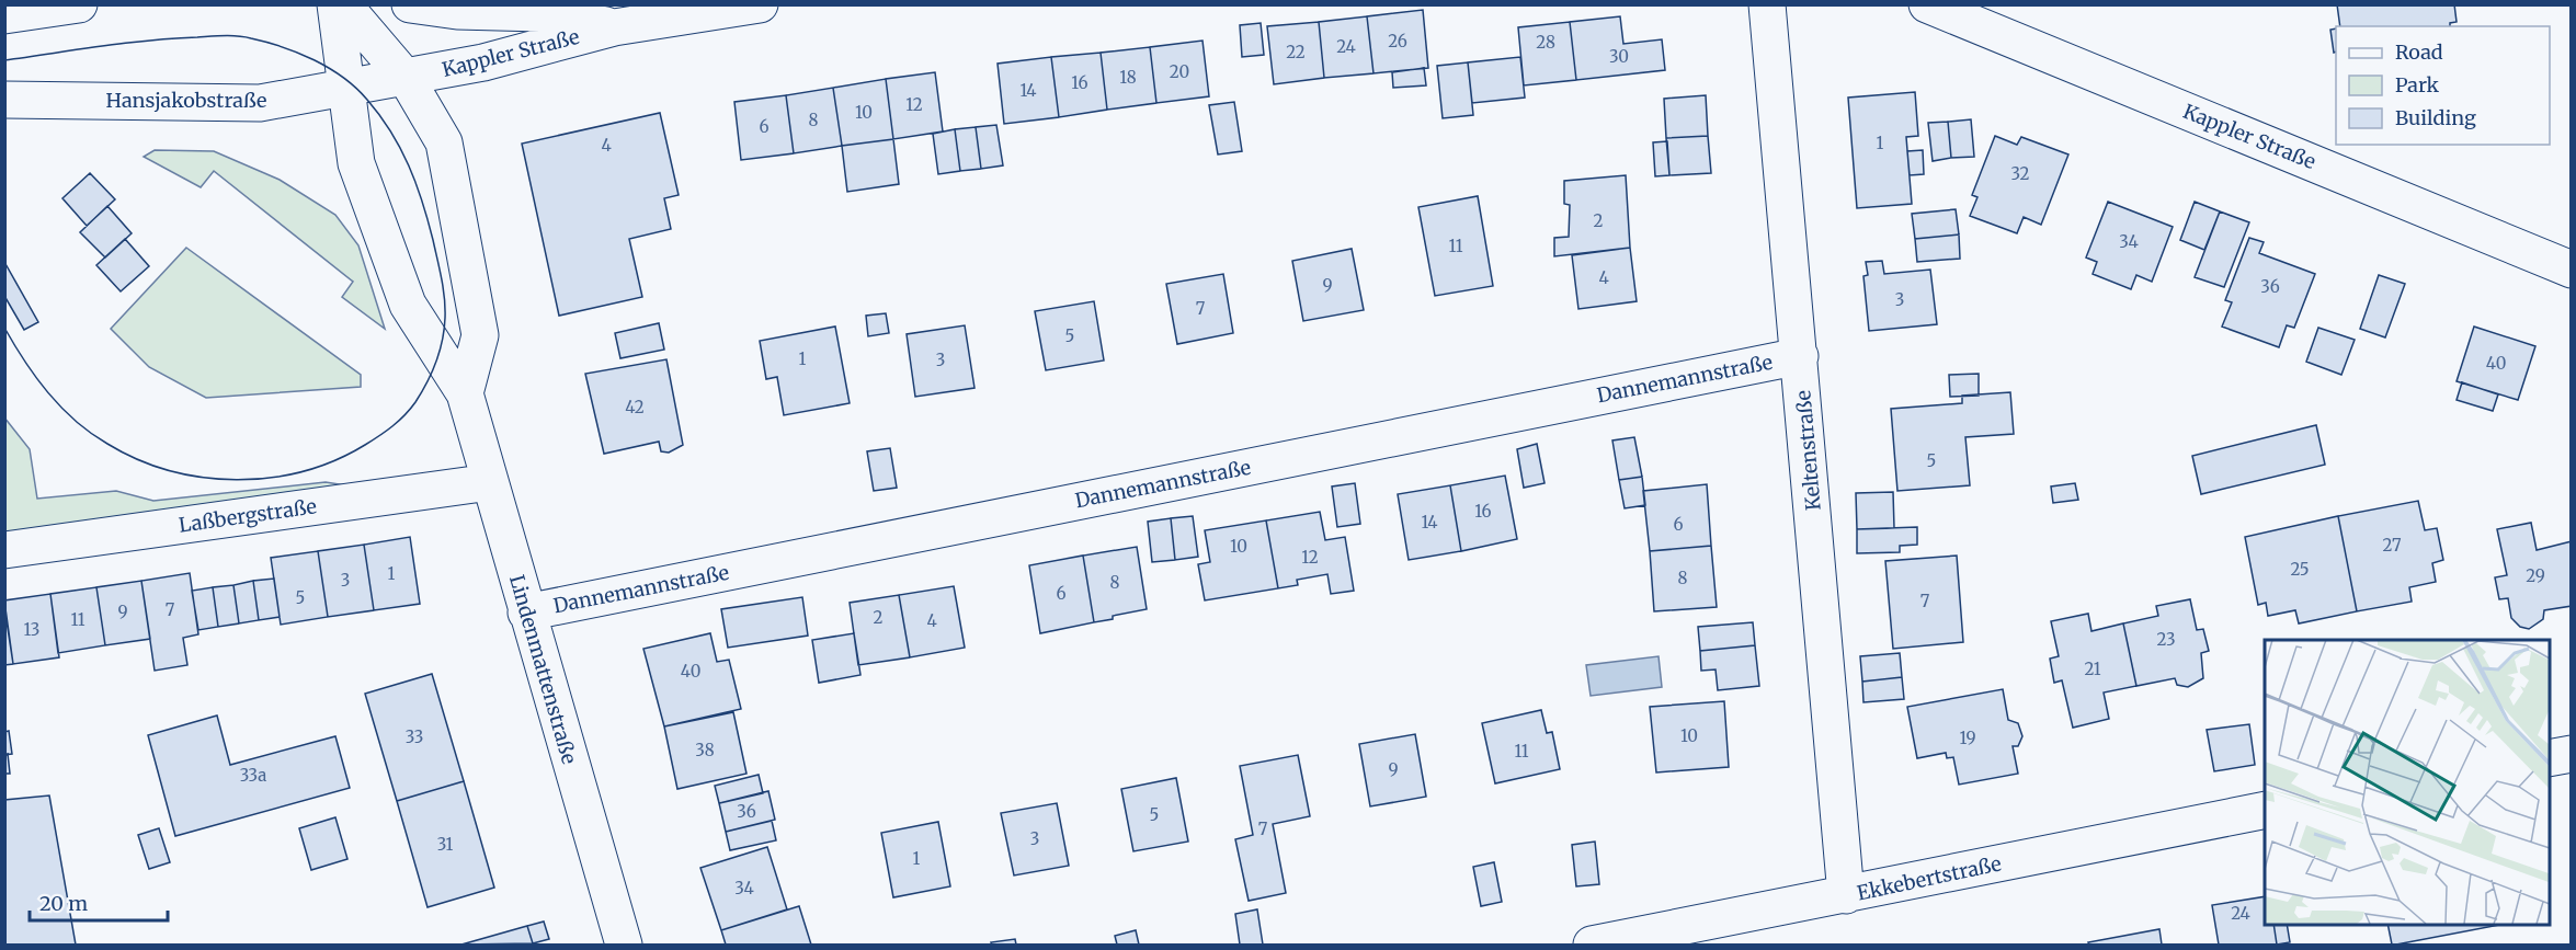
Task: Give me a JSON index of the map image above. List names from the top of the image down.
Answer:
{
  "streets": {
    "street": [
      "Kappler Straße",
      "Hansjakobstraße",
      "Dannemannstraße",
      "Keltenstraße",
      "Laßbergstraße",
      "Lindenmattenstraße",
      "Ekkebertstraße"
    ]
  },
  "crossings": [
    ["Kappler Straße", "Hansjakobstraße"],
    ["Hansjakobstraße", "Lindenmattenstraße"],
    ["Dannemannstraße", "Keltenstraße"],
    ["Dannemannstraße", "Lindenmattenstraße"],
    ["Keltenstraße", "Ekkebertstraße"],
    ["Laßbergstraße", "Lindenmattenstraße"]
  ],
  "house_numbers": [
    "26",
    "28",
    "24",
    "22",
    "30",
    "20",
    "18",
    "16",
    "14",
    "12",
    "10",
    "8",
    "6",
    "1",
    "4",
    "32",
    "2",
    "34",
    "11",
    "4",
    "9",
    "36",
    "3",
    "7",
    "5",
    "1",
    "3",
    "40",
    "42",
    "5",
    "16",
    "14",
    "6",
    "27",
    "10",
    "12",
    "25",
    "1",
    "29",
    "8",
    "3",
    "8",
    "6",
    "5",
    "7",
    "7",
    "9",
    "2",
    "11",
    "4",
    "13",
    "23",
    "21",
    "40",
    "10",
    "33",
    "19",
    "38",
    "11",
    "9",
    "33a",
    "36",
    "5",
    "7",
    "3",
    "31",
    "1",
    "34",
    "24"
  ],
  "legend": ["Road", "Park", "Building"],
  "scale_bar": "20 m"
}
